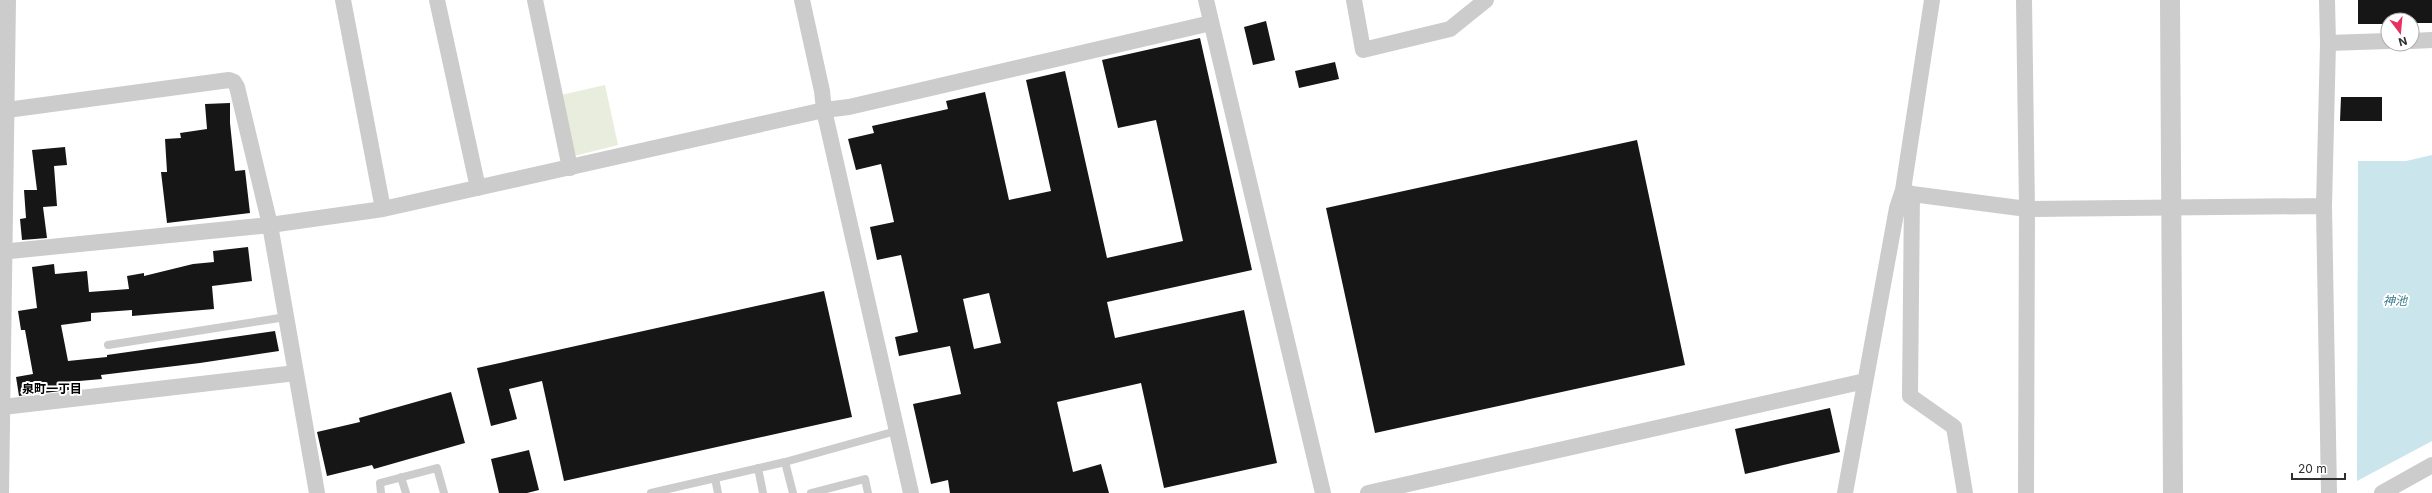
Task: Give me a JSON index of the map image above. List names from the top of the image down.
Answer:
{
  "districts": ["泉町一丁目"],
  "water": ["神池"],
  "scale_bar": "20 m",
  "north": "bottom"
}
